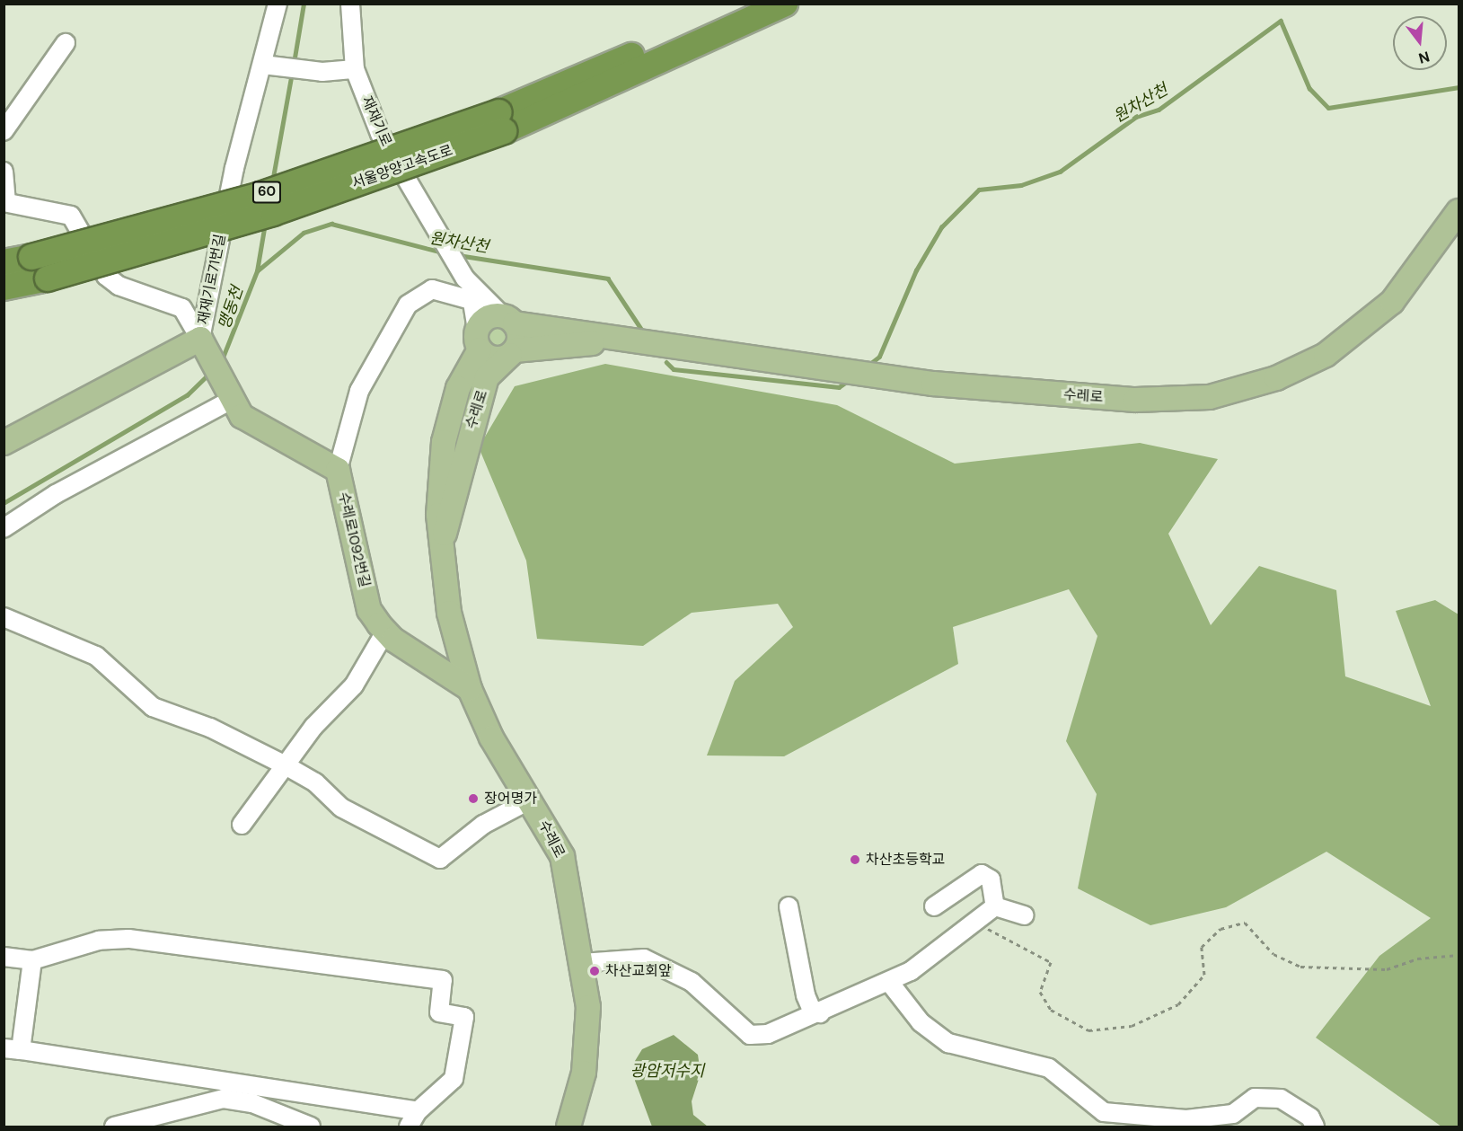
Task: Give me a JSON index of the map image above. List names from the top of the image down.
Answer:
{
  "streets": {
    "highway": ["서울양양고속도로", "60"],
    "main road": ["재재기로71번길", "수레로", "수레로1092번길"],
    "street": ["재재기로"]
  },
  "crossings": [
    ["수레로", "수레로1092번길"]
  ],
  "water": ["원차산천", "맹동천", "광암저수지"],
  "places": ["장어명가", "차산초등학교", "차산교회앞"],
  "north": "bottom"
}
